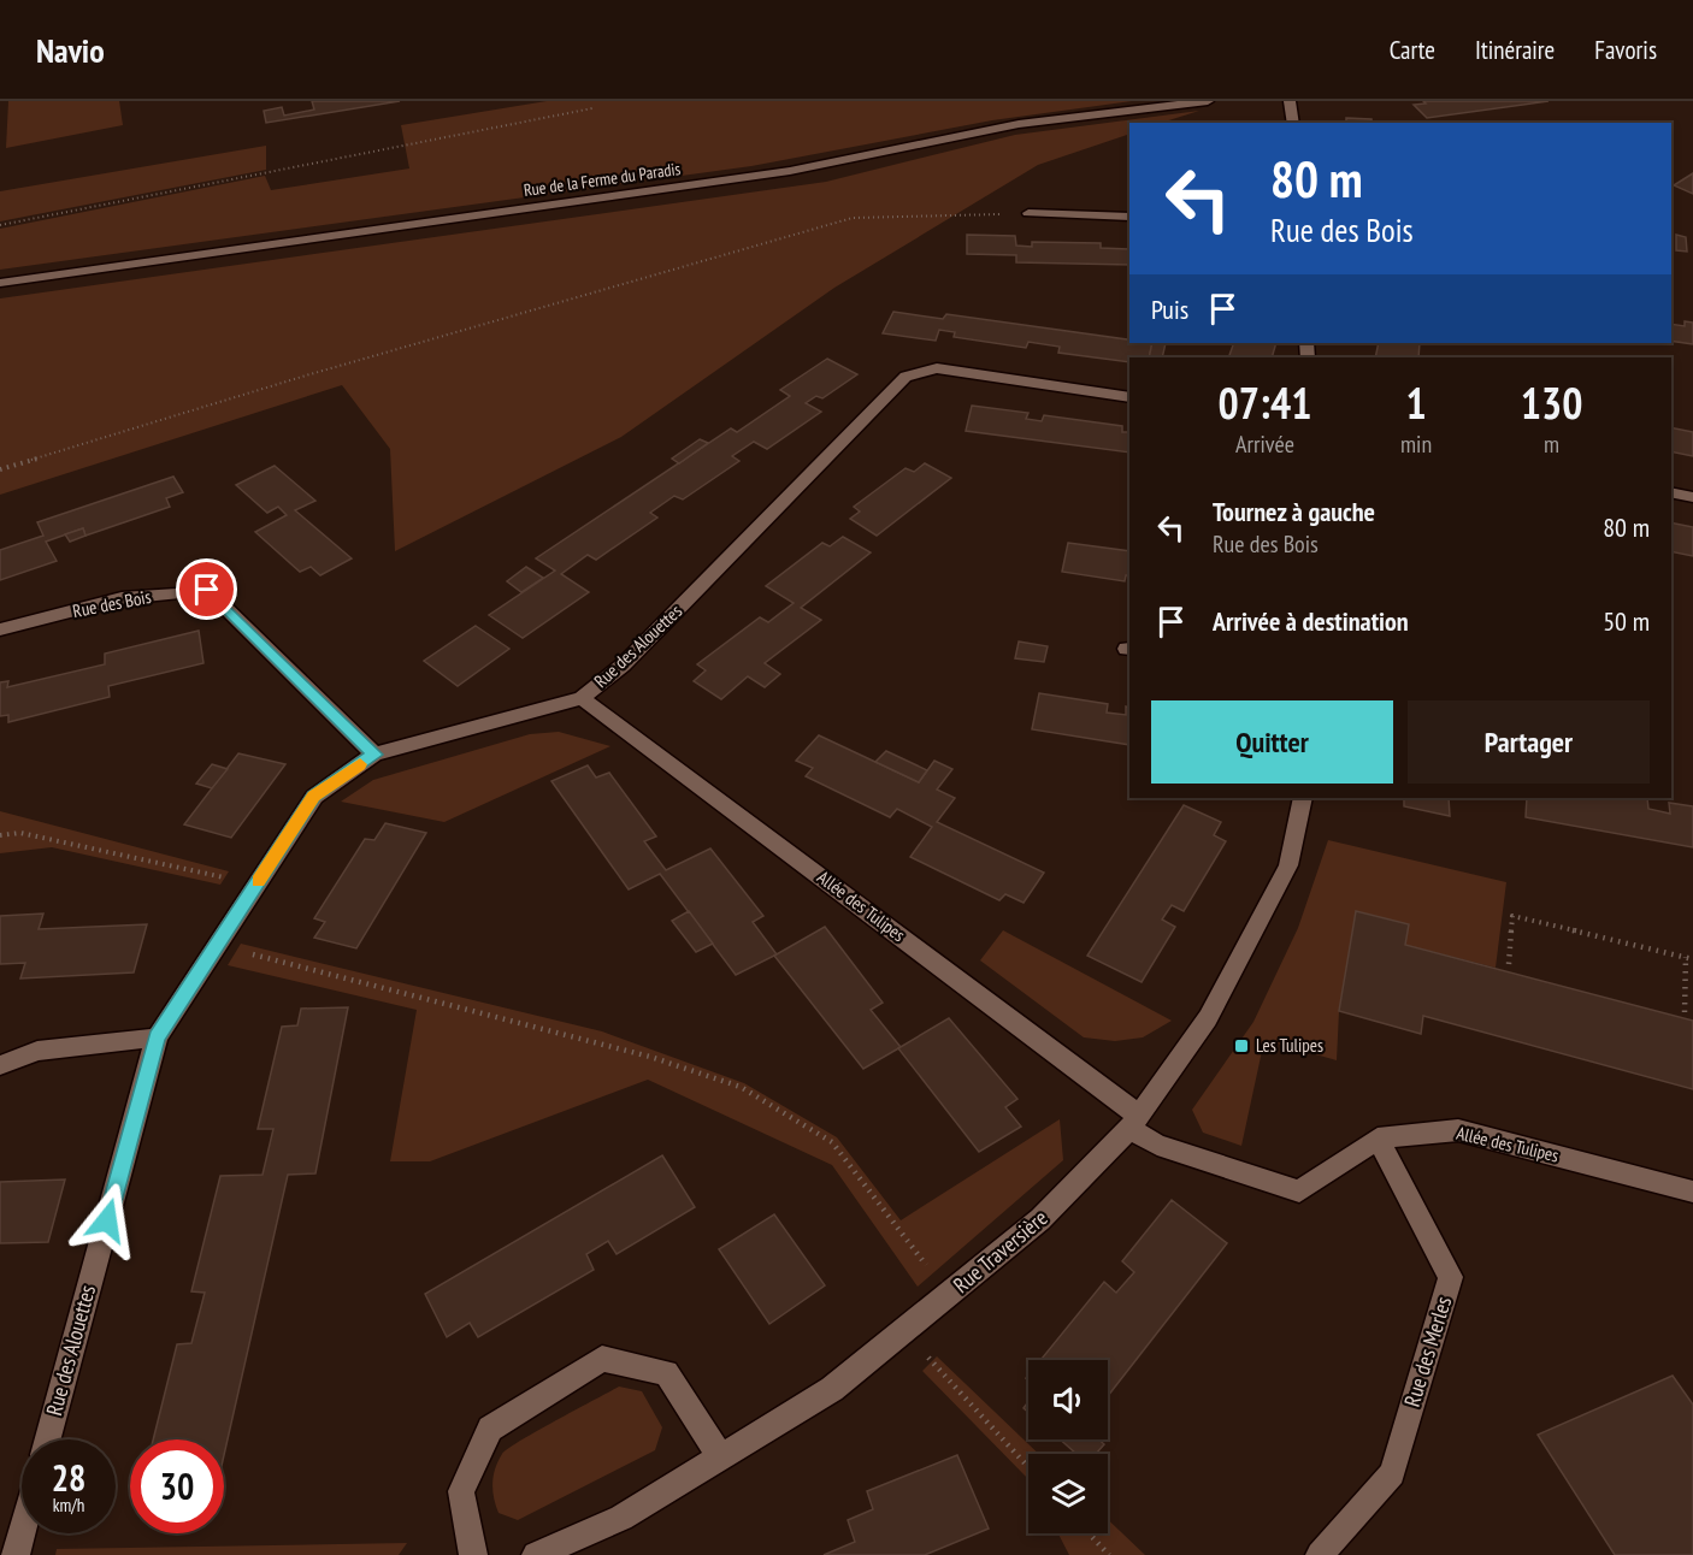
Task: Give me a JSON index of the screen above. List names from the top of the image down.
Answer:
{
  "streets": {
    "street": [
      "Rue de la Ferme du Paradis",
      "Rue des Bois",
      "Rue des Alouettes",
      "Allée des Tulipes",
      "Rue Traversière",
      "Rue des Merles"
    ]
  },
  "crossings": [
    ["Rue des Bois", "Rue des Alouettes"],
    ["Rue des Alouettes", "Allée des Tulipes"],
    ["Allée des Tulipes", "Rue Traversière"],
    ["Allée des Tulipes", "Rue des Merles"]
  ],
  "places": {
    "transit": ["Les Tulipes"]
  },
  "page": {
    "header": "Navio",
    "nav": ["Carte", "Itinéraire", "Favoris"],
    "turn": ["80 m", "Rue des Bois"],
    "then": "Puis",
    "eta": [
      "07:41",
      "Arrivée",
      "1",
      "min",
      "130",
      "m"
    ],
    "list": [
      {
        "name": "Tournez à gauche",
        "note": "Rue des Bois",
        "value": "80 m"
      },
      {
        "name": "Arrivée à destination",
        "value": "50 m"
      }
    ],
    "buttons": ["Quitter", "Partager"],
    "speed": "28 km/h",
    "limit": "30"
  }
}
